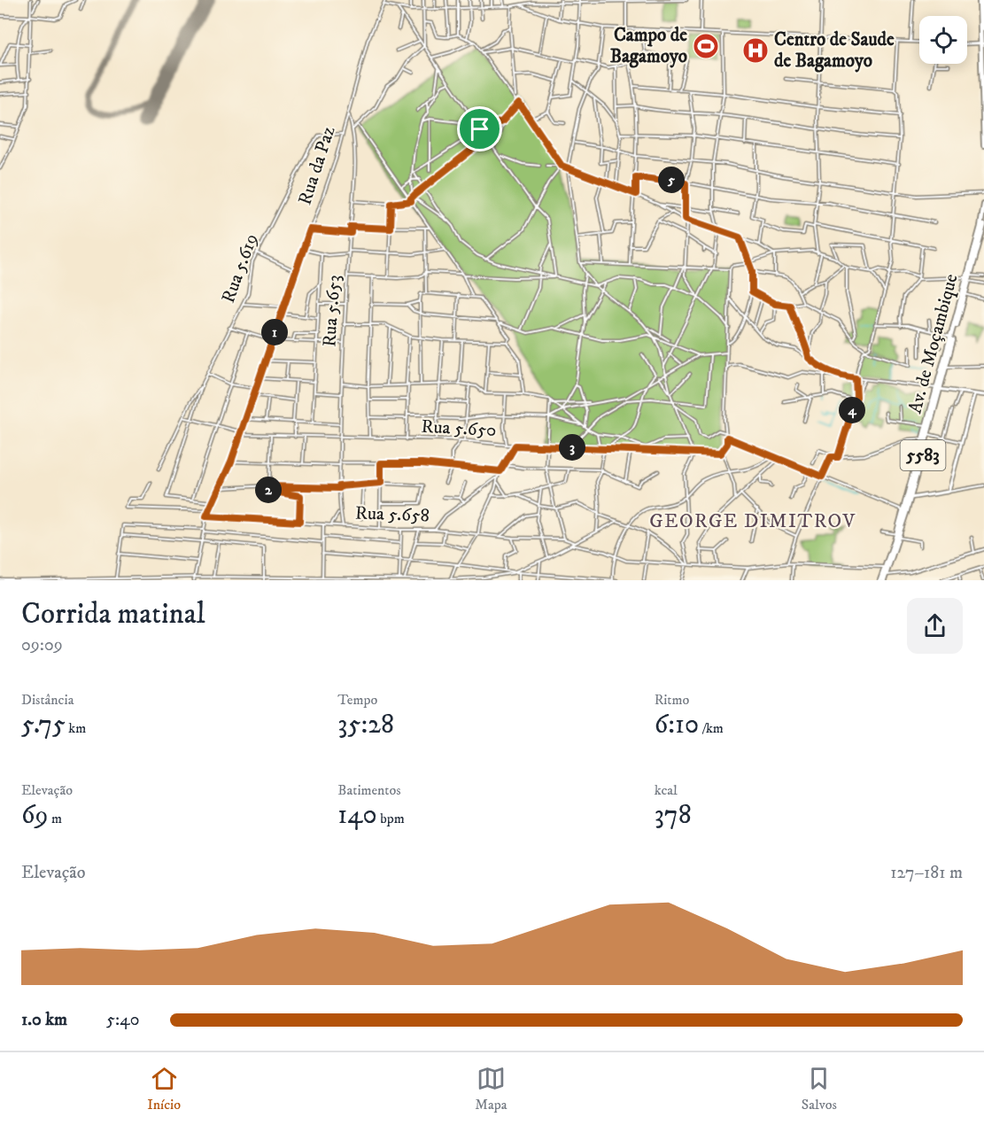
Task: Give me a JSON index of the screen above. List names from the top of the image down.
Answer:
{
  "streets": {
    "highway": ["Av. de Moçambique", "5583"],
    "street": [
      "Rua da Paz",
      "Rua 5.619",
      "Rua 5.653",
      "Rua 5.650",
      "Rua 5.658"
    ]
  },
  "crossings": [
    ["Rua da Paz", "Rua 5.619"],
    ["Rua da Paz", "Rua 5.653"],
    ["Rua da Paz", "Rua 5.650"],
    ["Rua da Paz", "Rua 5.658"],
    ["Rua 5.619", "Rua 5.650"],
    ["Rua 5.653", "Rua 5.650"],
    ["Rua 5.653", "Rua 5.658"]
  ],
  "districts": ["GEORGE DIMITROV"],
  "places": {
    "sports": ["Campo de Bagamoyo"],
    "hospital": ["Centro de Saude de Bagamoyo"]
  },
  "page": {
    "pins": [
      "5",
      "1",
      "4",
      "3",
      "2"
    ],
    "heading": ["Corrida matinal", "09:09"],
    "stats": [
      ["Distância", "5.75 km"],
      ["Tempo", "35:28"],
      ["Ritmo", "6:10 /km"],
      ["Elevação", "69 m"],
      ["Batimentos", "140 bpm"],
      ["kcal", "378"]
    ],
    "chart": ["Elevação", "127–181 m"],
    "list": [
      {
        "name": "1.0 km",
        "note": "5:40"
      }
    ],
    "tabs": ["Início", "Mapa", "Salvos"]
  }
}
